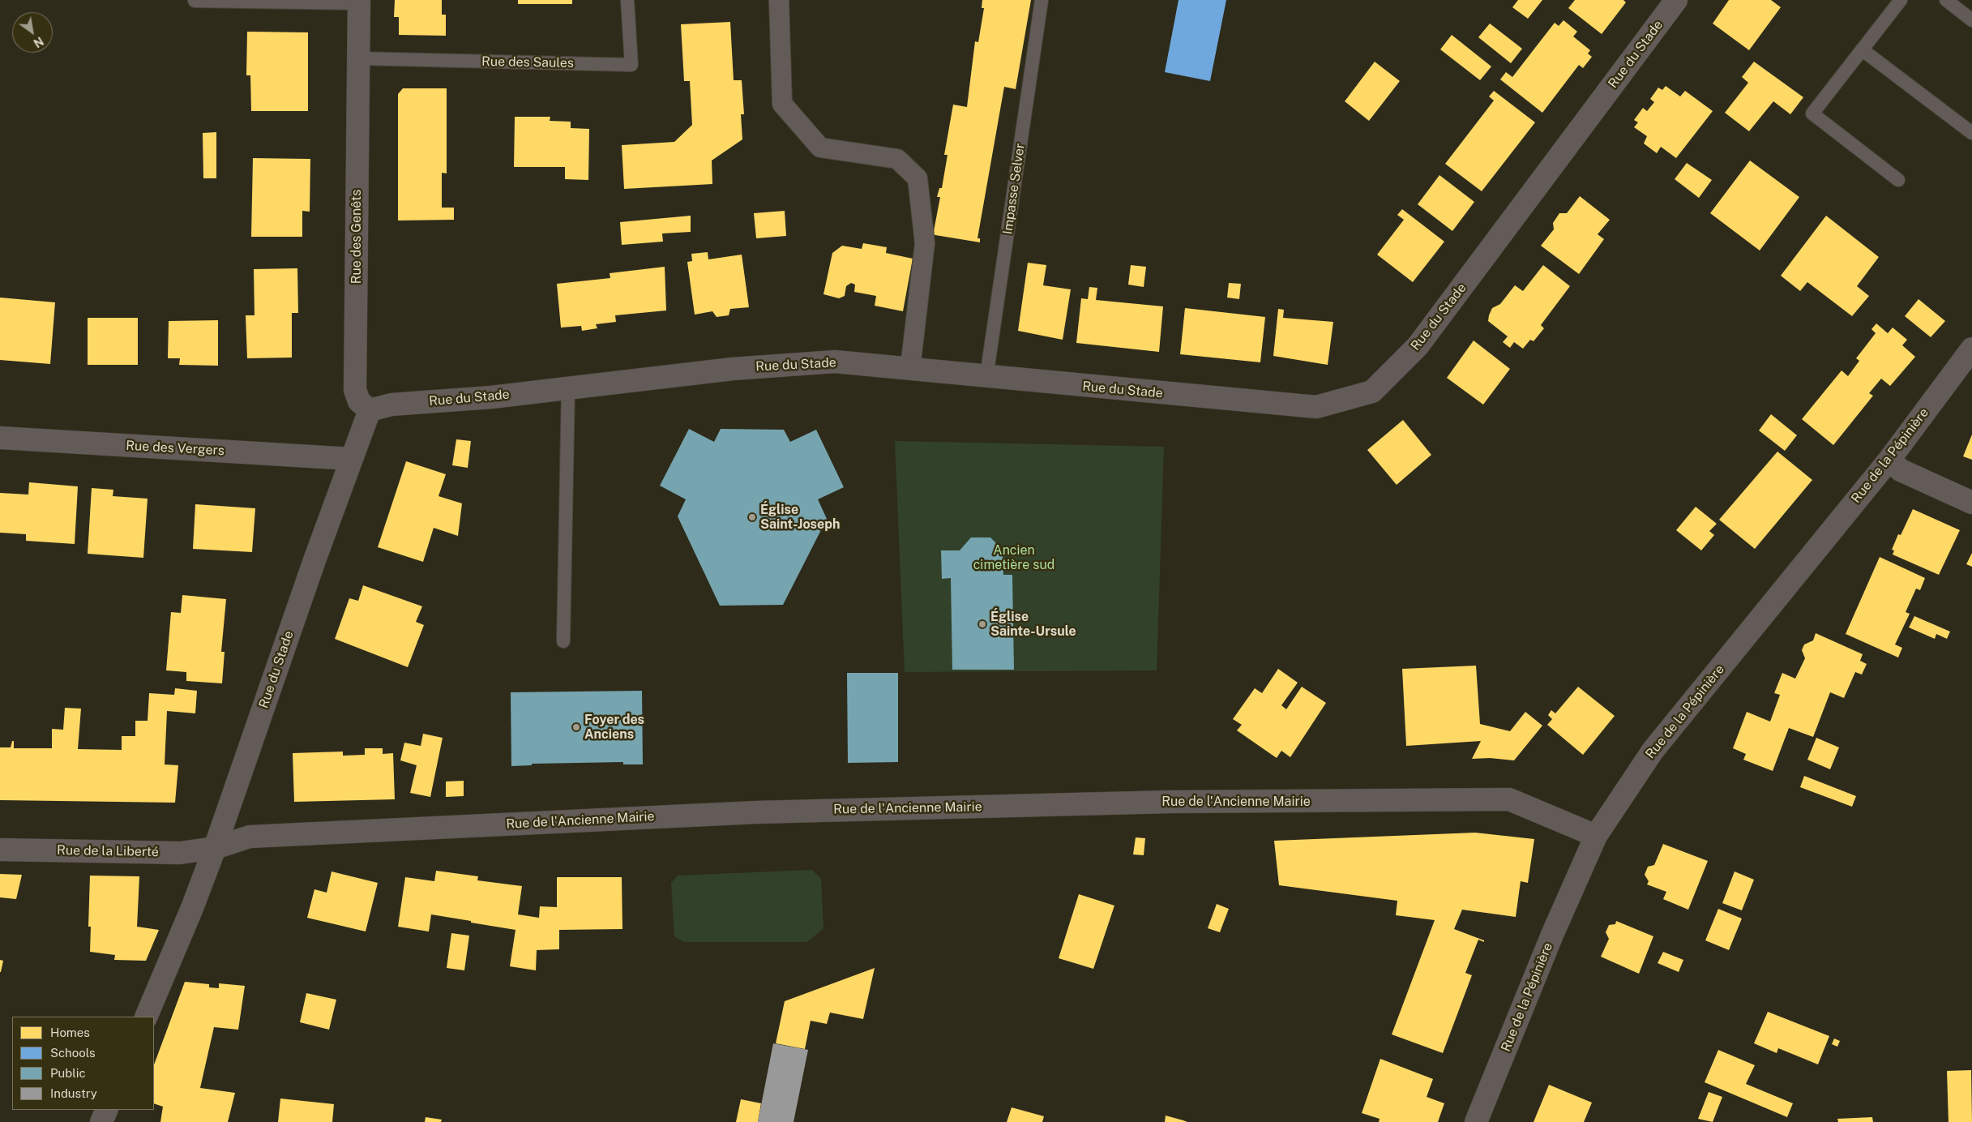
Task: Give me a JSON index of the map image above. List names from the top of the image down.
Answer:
{
  "streets": {
    "street": [
      "Rue du Stade",
      "Rue des Genêts",
      "Rue des Vergers",
      "Rue de la Pépinière",
      "Rue de l'Ancienne Mairie",
      "Rue de la Liberté"
    ],
    "lane": ["Rue des Saules", "Impasse Selver"]
  },
  "crossings": [
    ["Rue du Stade", "Impasse Selver"],
    ["Rue du Stade", "Rue des Genêts"],
    ["Rue du Stade", "Rue des Vergers"],
    ["Rue du Stade", "Rue de l'Ancienne Mairie"],
    ["Rue du Stade", "Rue de la Liberté"],
    ["Rue des Saules", "Rue des Genêts"],
    ["Rue de la Pépinière", "Rue de l'Ancienne Mairie"],
    ["Rue de l'Ancienne Mairie", "Rue de la Liberté"]
  ],
  "parks": ["Ancien cimetière sud"],
  "places": ["Église Saint-Joseph", "Église Sainte-Ursule", "Foyer des Anciens"],
  "legend": [
    "Homes",
    "Schools",
    "Public",
    "Industry"
  ],
  "north": "bottom right"
}
